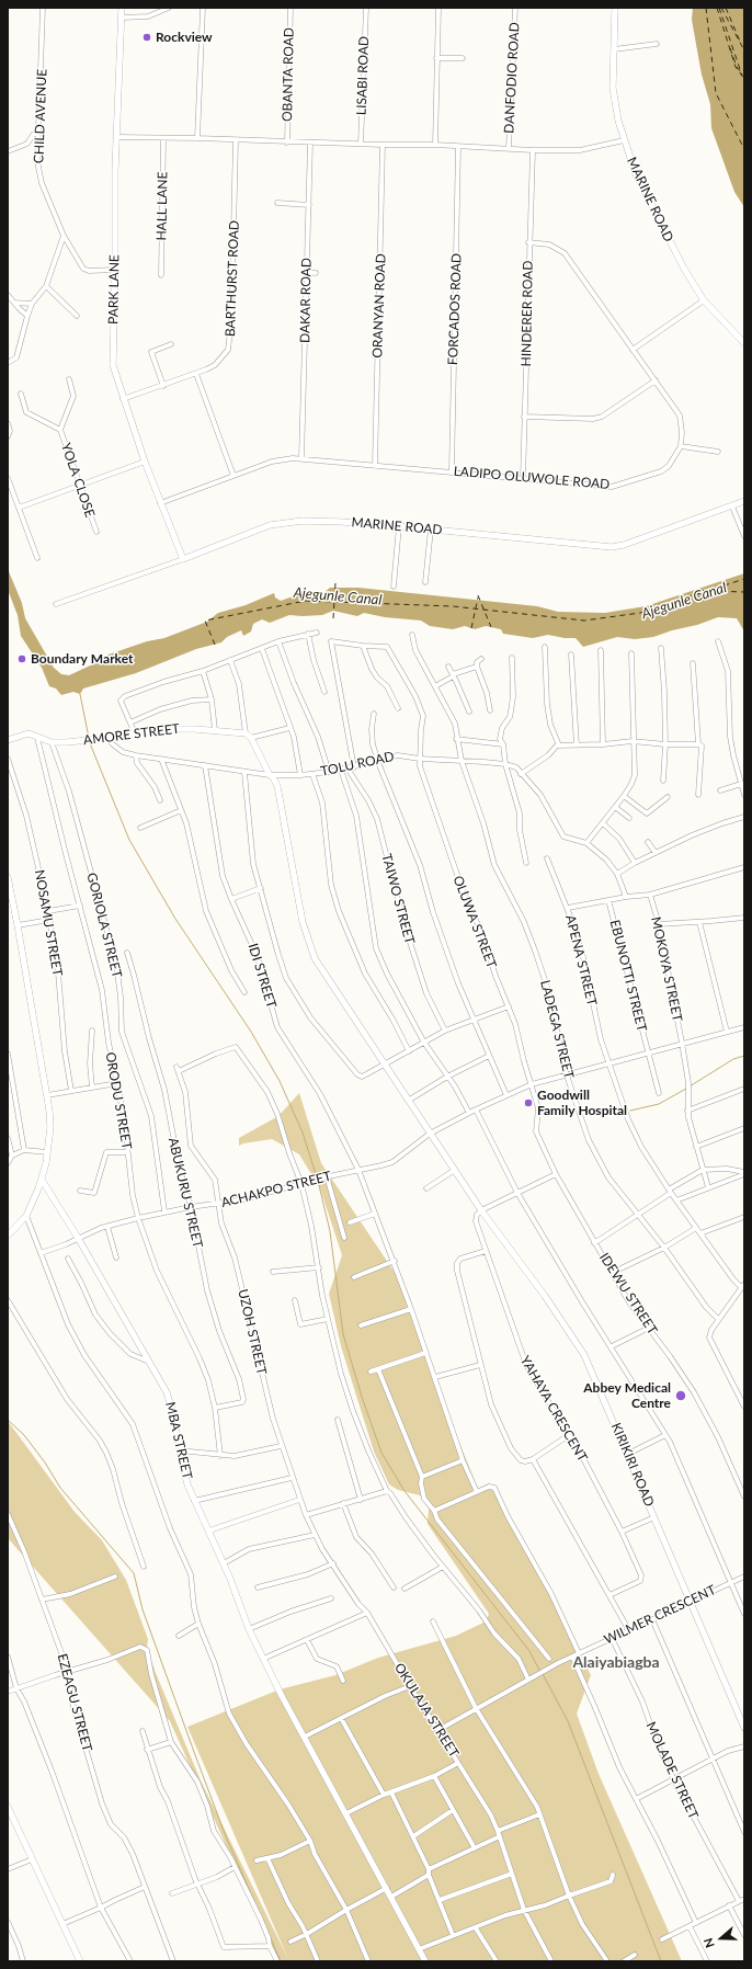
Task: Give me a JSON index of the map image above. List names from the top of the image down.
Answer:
{
  "streets": {
    "street": [
      "OBANTA ROAD",
      "LISABI ROAD",
      "DANFODIO ROAD",
      "CHILD AVENUE",
      "MARINE ROAD",
      "HALL LANE",
      "BARTHURST ROAD",
      "PARK LANE",
      "DAKAR ROAD",
      "ORANYAN ROAD",
      "FORCADOS ROAD",
      "HINDERER ROAD",
      "LADIPO OLUWOLE ROAD",
      "YOLA CLOSE",
      "AMORE STREET",
      "TOLU ROAD",
      "TAIWO STREET",
      "OLUWA STREET",
      "NOSAMU STREET",
      "GORIOLA STREET",
      "APENA STREET",
      "MOKOYA STREET",
      "IDI STREET",
      "EBUNOTTI STREET",
      "LADEGA STREET",
      "ORODU STREET",
      "ACHAKPO STREET",
      "ABUKURU STREET",
      "IDEWU STREET",
      "UZOH STREET",
      "YAHAYA CRESCENT",
      "MBA STREET",
      "KIRIKIRI ROAD",
      "WILMER CRESCENT",
      "EZEAGU STREET",
      "OKULAJA STREET",
      "MOLADE STREET"
    ]
  },
  "crossings": [
    ["CHILD AVENUE", "PARK LANE"],
    ["MARINE ROAD", "PARK LANE"],
    ["BARTHURST ROAD", "PARK LANE"],
    ["PARK LANE", "LADIPO OLUWOLE ROAD"],
    ["DAKAR ROAD", "LADIPO OLUWOLE ROAD"],
    ["ORANYAN ROAD", "LADIPO OLUWOLE ROAD"],
    ["FORCADOS ROAD", "LADIPO OLUWOLE ROAD"],
    ["HINDERER ROAD", "LADIPO OLUWOLE ROAD"],
    ["AMORE STREET", "TOLU ROAD"],
    ["AMORE STREET", "GORIOLA STREET"],
    ["AMORE STREET", "ORODU STREET"],
    ["AMORE STREET", "KIRIKIRI ROAD"],
    ["TOLU ROAD", "TAIWO STREET"],
    ["TOLU ROAD", "OLUWA STREET"],
    ["TOLU ROAD", "IDI STREET"],
    ["TOLU ROAD", "LADEGA STREET"],
    ["TOLU ROAD", "KIRIKIRI ROAD"],
    ["OLUWA STREET", "ACHAKPO STREET"],
    ["OLUWA STREET", "IDEWU STREET"],
    ["GORIOLA STREET", "ACHAKPO STREET"],
    ["APENA STREET", "ACHAKPO STREET"],
    ["MOKOYA STREET", "ACHAKPO STREET"],
    ["IDI STREET", "ACHAKPO STREET"],
    ["EBUNOTTI STREET", "ACHAKPO STREET"],
    ["LADEGA STREET", "ACHAKPO STREET"],
    ["ORODU STREET", "ACHAKPO STREET"],
    ["ORODU STREET", "ABUKURU STREET"],
    ["ACHAKPO STREET", "ABUKURU STREET"],
    ["ACHAKPO STREET", "IDEWU STREET"],
    ["ACHAKPO STREET", "UZOH STREET"],
    ["ACHAKPO STREET", "MBA STREET"],
    ["ACHAKPO STREET", "KIRIKIRI ROAD"],
    ["UZOH STREET", "OKULAJA STREET"],
    ["YAHAYA CRESCENT", "KIRIKIRI ROAD"],
    ["KIRIKIRI ROAD", "WILMER CRESCENT"],
    ["WILMER CRESCENT", "OKULAJA STREET"],
    ["WILMER CRESCENT", "MOLADE STREET"]
  ],
  "districts": ["Alaiyabiagba"],
  "water": ["Ajegunle Canal"],
  "places": [
    "Rockview",
    "Boundary Market",
    "Goodwill Family Hospital",
    "Abbey Medical Centre"
  ],
  "north": "left"
}
